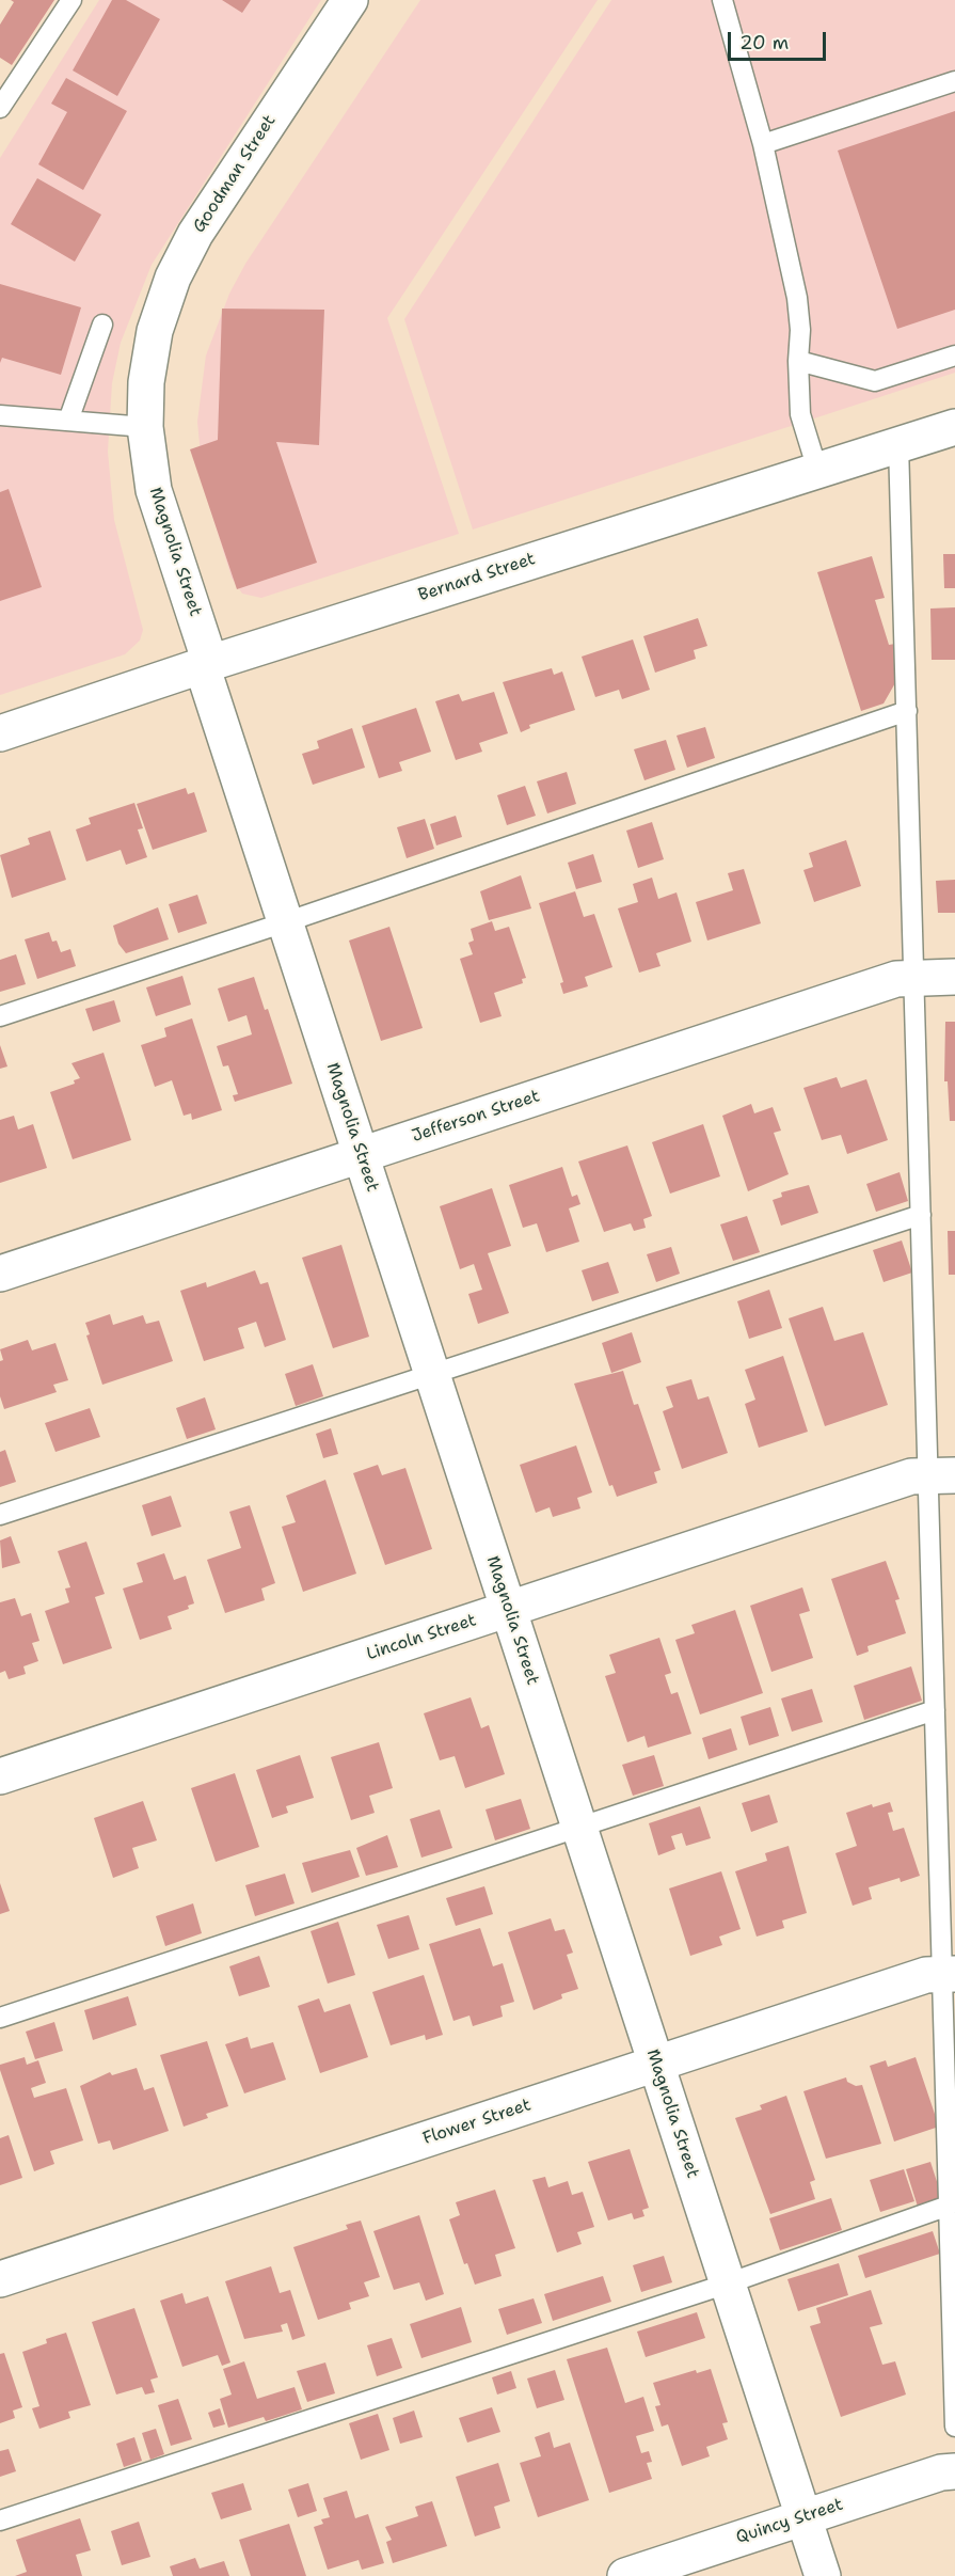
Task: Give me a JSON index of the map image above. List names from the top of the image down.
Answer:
{
  "streets": {
    "street": [
      "Goodman Street",
      "Magnolia Street",
      "Bernard Street",
      "Jefferson Street",
      "Lincoln Street",
      "Flower Street",
      "Quincy Street"
    ]
  },
  "crossings": [
    ["Goodman Street", "Magnolia Street"],
    ["Magnolia Street", "Bernard Street"],
    ["Magnolia Street", "Jefferson Street"],
    ["Magnolia Street", "Lincoln Street"],
    ["Magnolia Street", "Flower Street"],
    ["Magnolia Street", "Quincy Street"]
  ],
  "scale_bar": "20 m"
}
